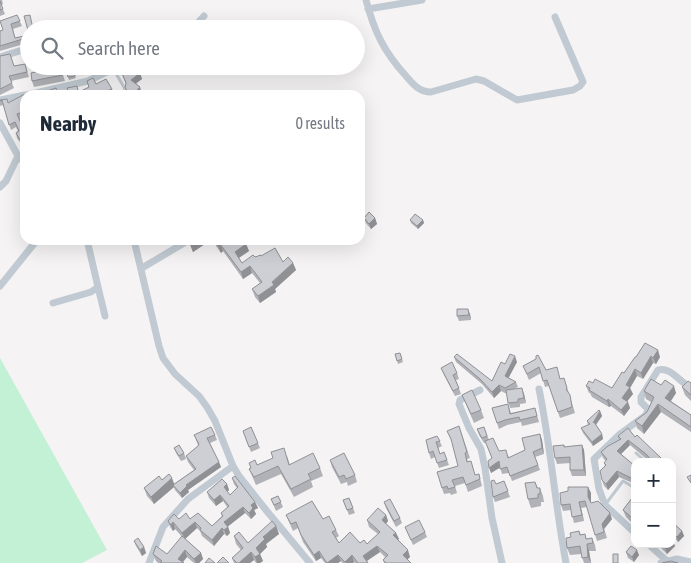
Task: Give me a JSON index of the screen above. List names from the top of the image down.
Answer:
{
  "page": {
    "search": "Search here",
    "heading": ["Nearby", "0 results"],
    "map_buttons": ["+", "−"]
  }
}
